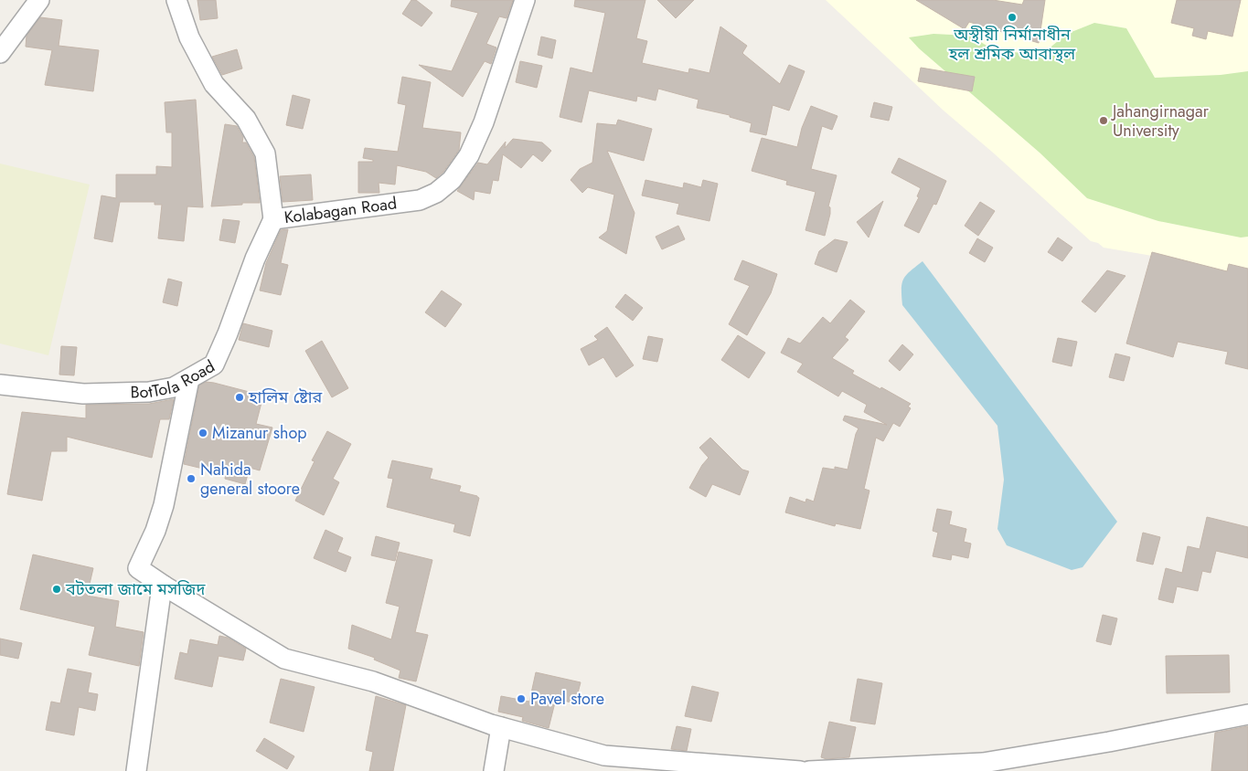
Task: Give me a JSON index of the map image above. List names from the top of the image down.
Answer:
{
  "streets": {
    "street": ["Kolabagan Road", "BotTola Road"]
  },
  "crossings": [
    ["Kolabagan Road", "BotTola Road"]
  ],
  "places": [
    "অস্থীয়ী নির্মানাধীন হল শ্রমিক আবাস্থল",
    "Jahangirnagar University",
    "হালিম ষ্টোর",
    "Mizanur shop",
    "Nahida general stoore",
    "বটতলা জামে মসজিদ",
    "Pavel store"
  ]
}
